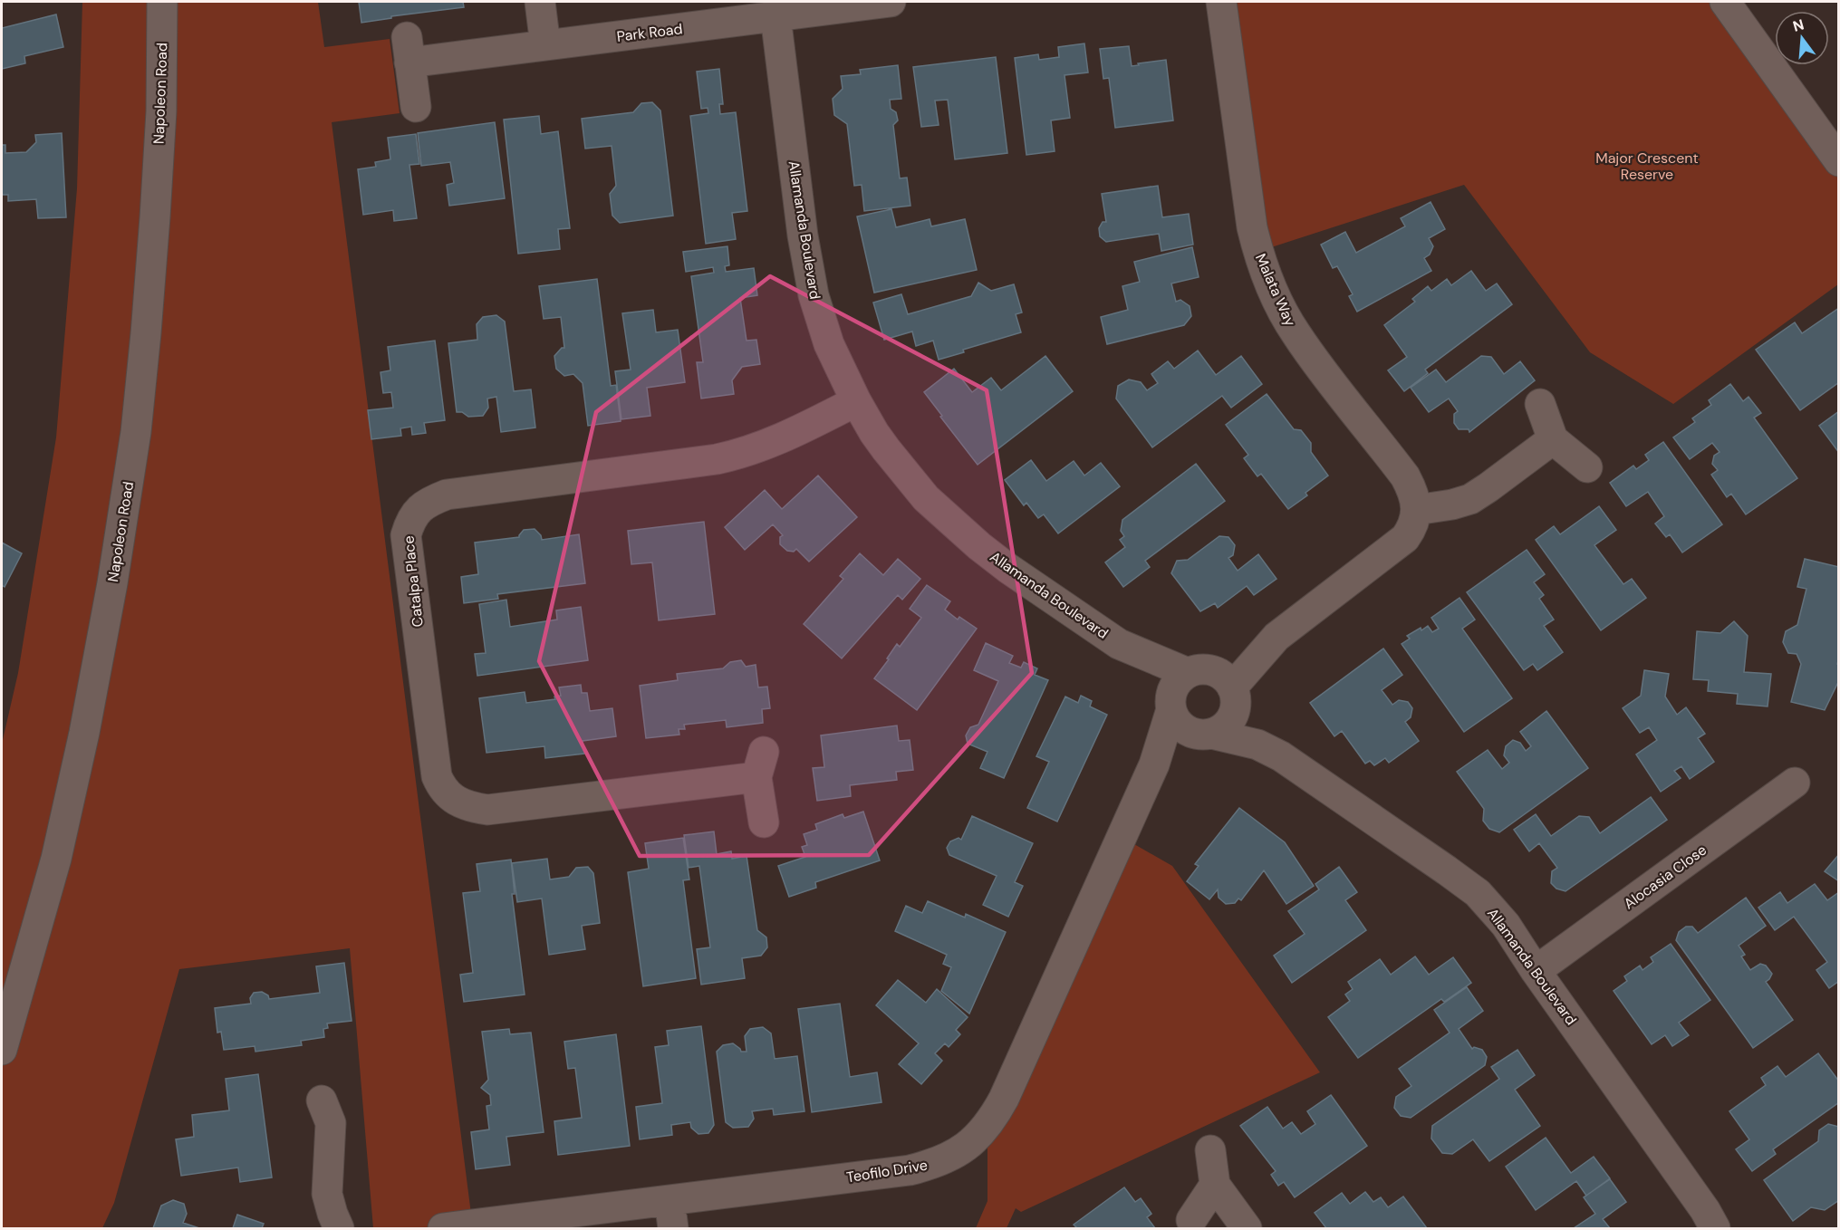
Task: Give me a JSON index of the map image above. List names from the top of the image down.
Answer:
{
  "streets": {
    "street": [
      "Park Road",
      "Napoleon Road",
      "Allamanda Boulevard",
      "Malata Way",
      "Catalpa Place",
      "Alocasia Close",
      "Teofilo Drive"
    ]
  },
  "crossings": [
    ["Park Road", "Allamanda Boulevard"],
    ["Allamanda Boulevard", "Catalpa Place"],
    ["Allamanda Boulevard", "Alocasia Close"],
    ["Allamanda Boulevard", "Teofilo Drive"]
  ],
  "parks": ["Major Crescent Reserve"],
  "north": "top"
}
